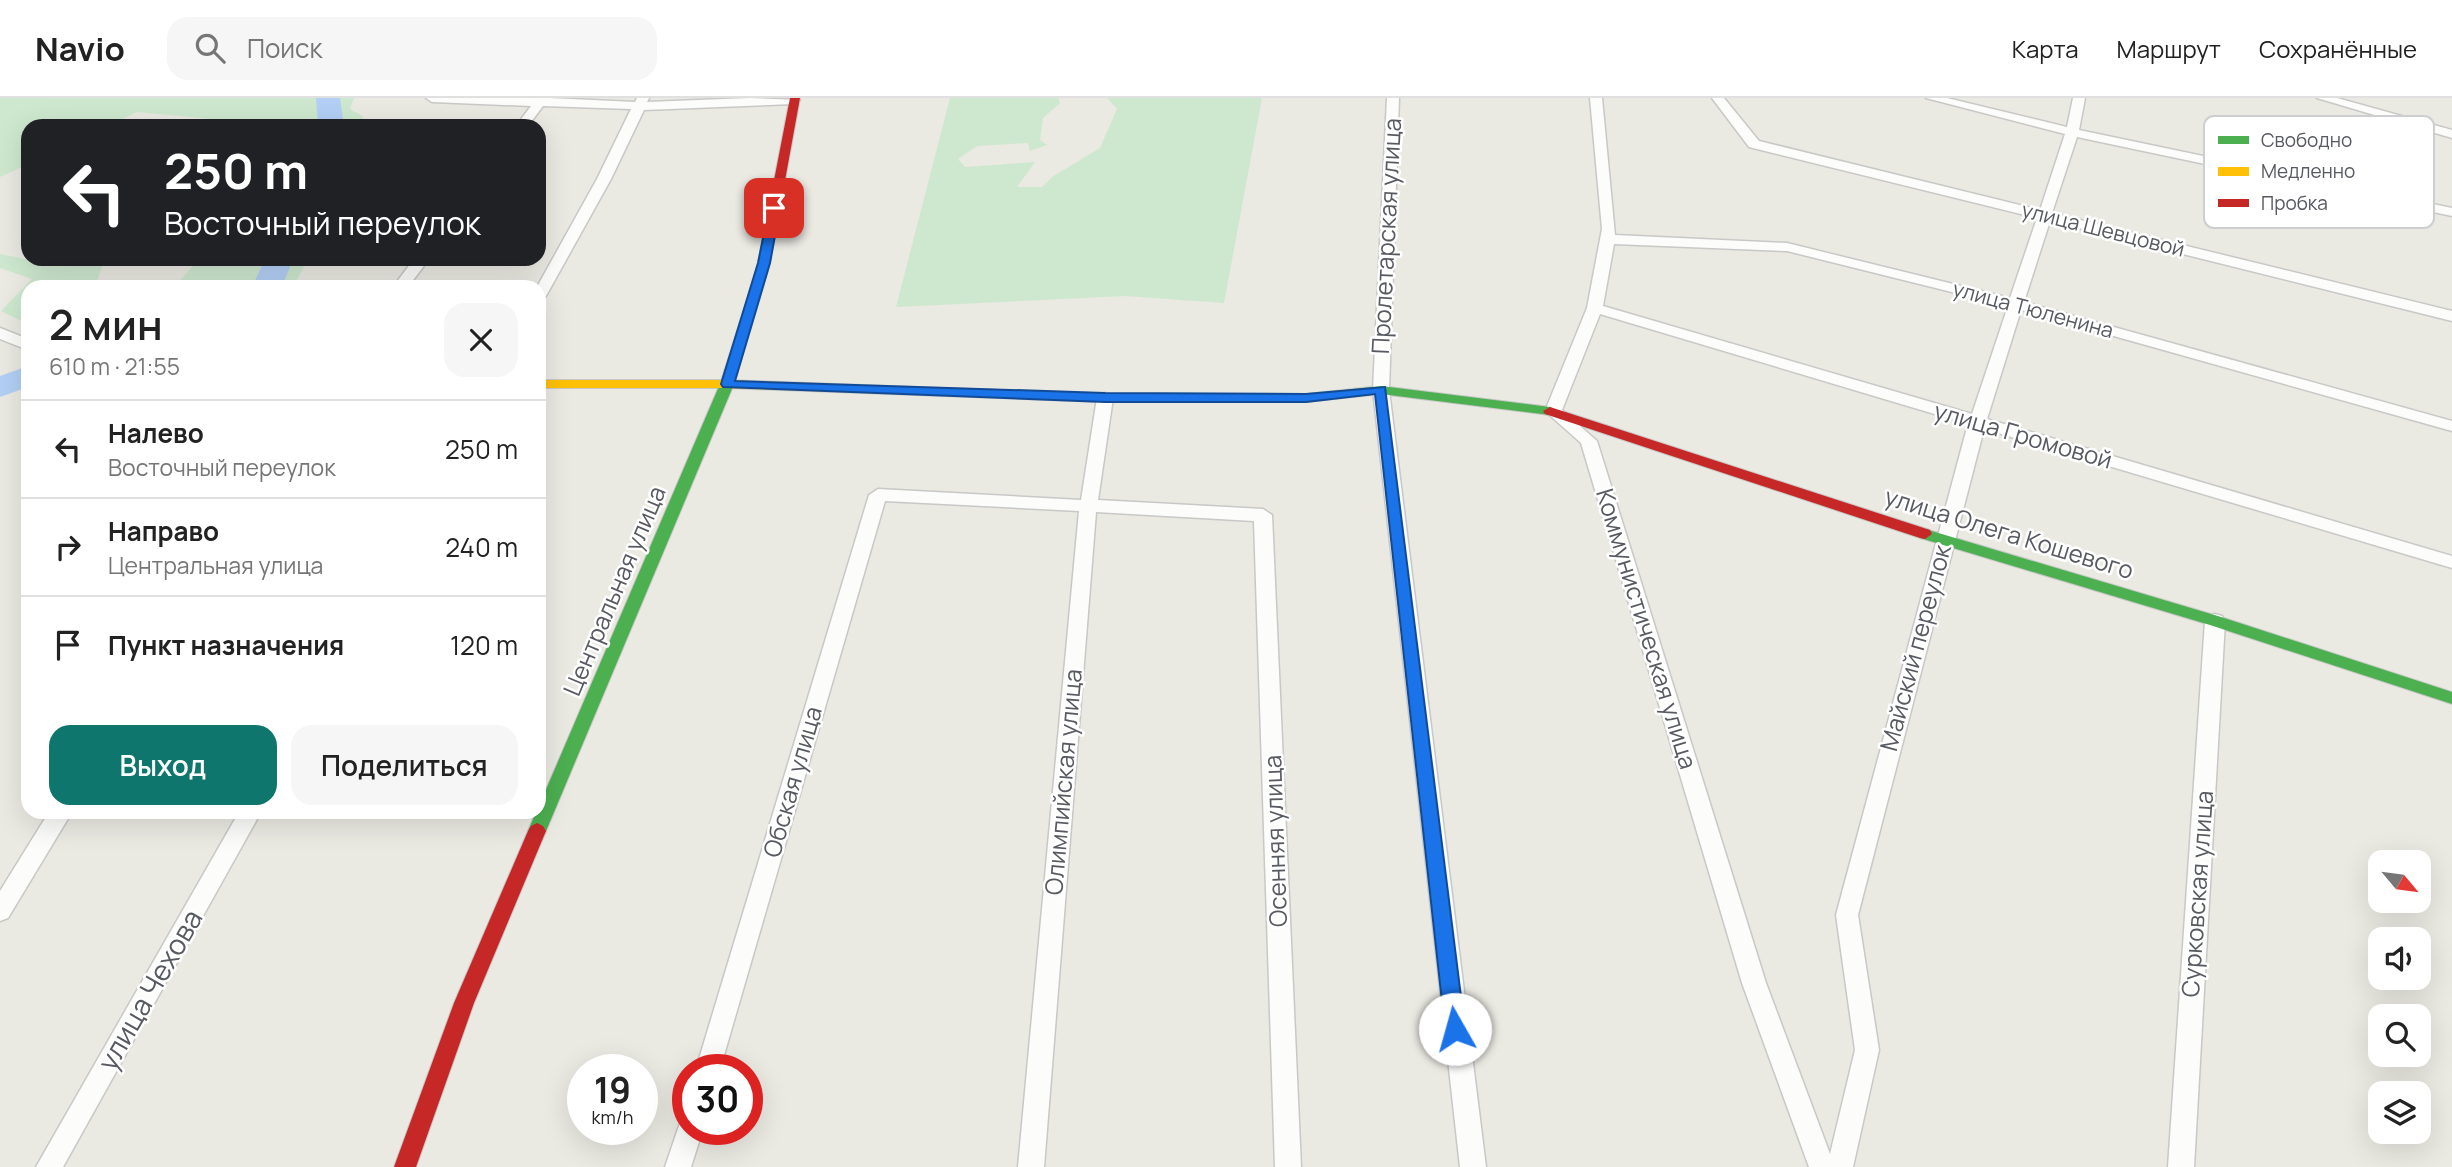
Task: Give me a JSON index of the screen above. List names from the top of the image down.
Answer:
{
  "streets": {
    "street": [
      "улица Шевцовой",
      "Пролетарская улица",
      "улица Тюленина",
      "улица Громовой",
      "улица Олега Кошевого",
      "Центральная улица",
      "Коммунистическая улица",
      "Майский переулок",
      "Обская улица",
      "Олимпийская улица",
      "Осенняя улица",
      "Сурковская улица",
      "улица Чехова"
    ]
  },
  "crossings": [
    ["улица Шевцовой", "Майский переулок"],
    ["Пролетарская улица", "улица Олега Кошевого"],
    ["улица Тюленина", "Майский переулок"],
    ["улица Громовой", "Майский переулок"],
    ["улица Олега Кошевого", "Центральная улица"],
    ["улица Олега Кошевого", "Коммунистическая улица"],
    ["улица Олега Кошевого", "Майский переулок"],
    ["улица Олега Кошевого", "Олимпийская улица"],
    ["улица Олега Кошевого", "Сурковская улица"],
    ["Обская улица", "Олимпийская улица"],
    ["Обская улица", "Осенняя улица"],
    ["Олимпийская улица", "Осенняя улица"]
  ],
  "legend": ["Свободно", "Медленно", "Пробка"],
  "north": "bottom right",
  "page": {
    "header": "Navio",
    "search": "Поиск",
    "nav": ["Карта", "Маршрут", "Сохранённые"],
    "turn": ["250 m", "Восточный переулок"],
    "heading": ["2 мин", "610 m · 21:55"],
    "list": [
      {
        "name": "Налево",
        "note": "Восточный переулок",
        "value": "250 m"
      },
      {
        "name": "Направо",
        "note": "Центральная улица",
        "value": "240 m"
      },
      {
        "name": "Пункт назначения",
        "value": "120 m"
      }
    ],
    "buttons": ["Выход", "Поделиться"],
    "speed": "19 km/h",
    "limit": "30"
  }
}
